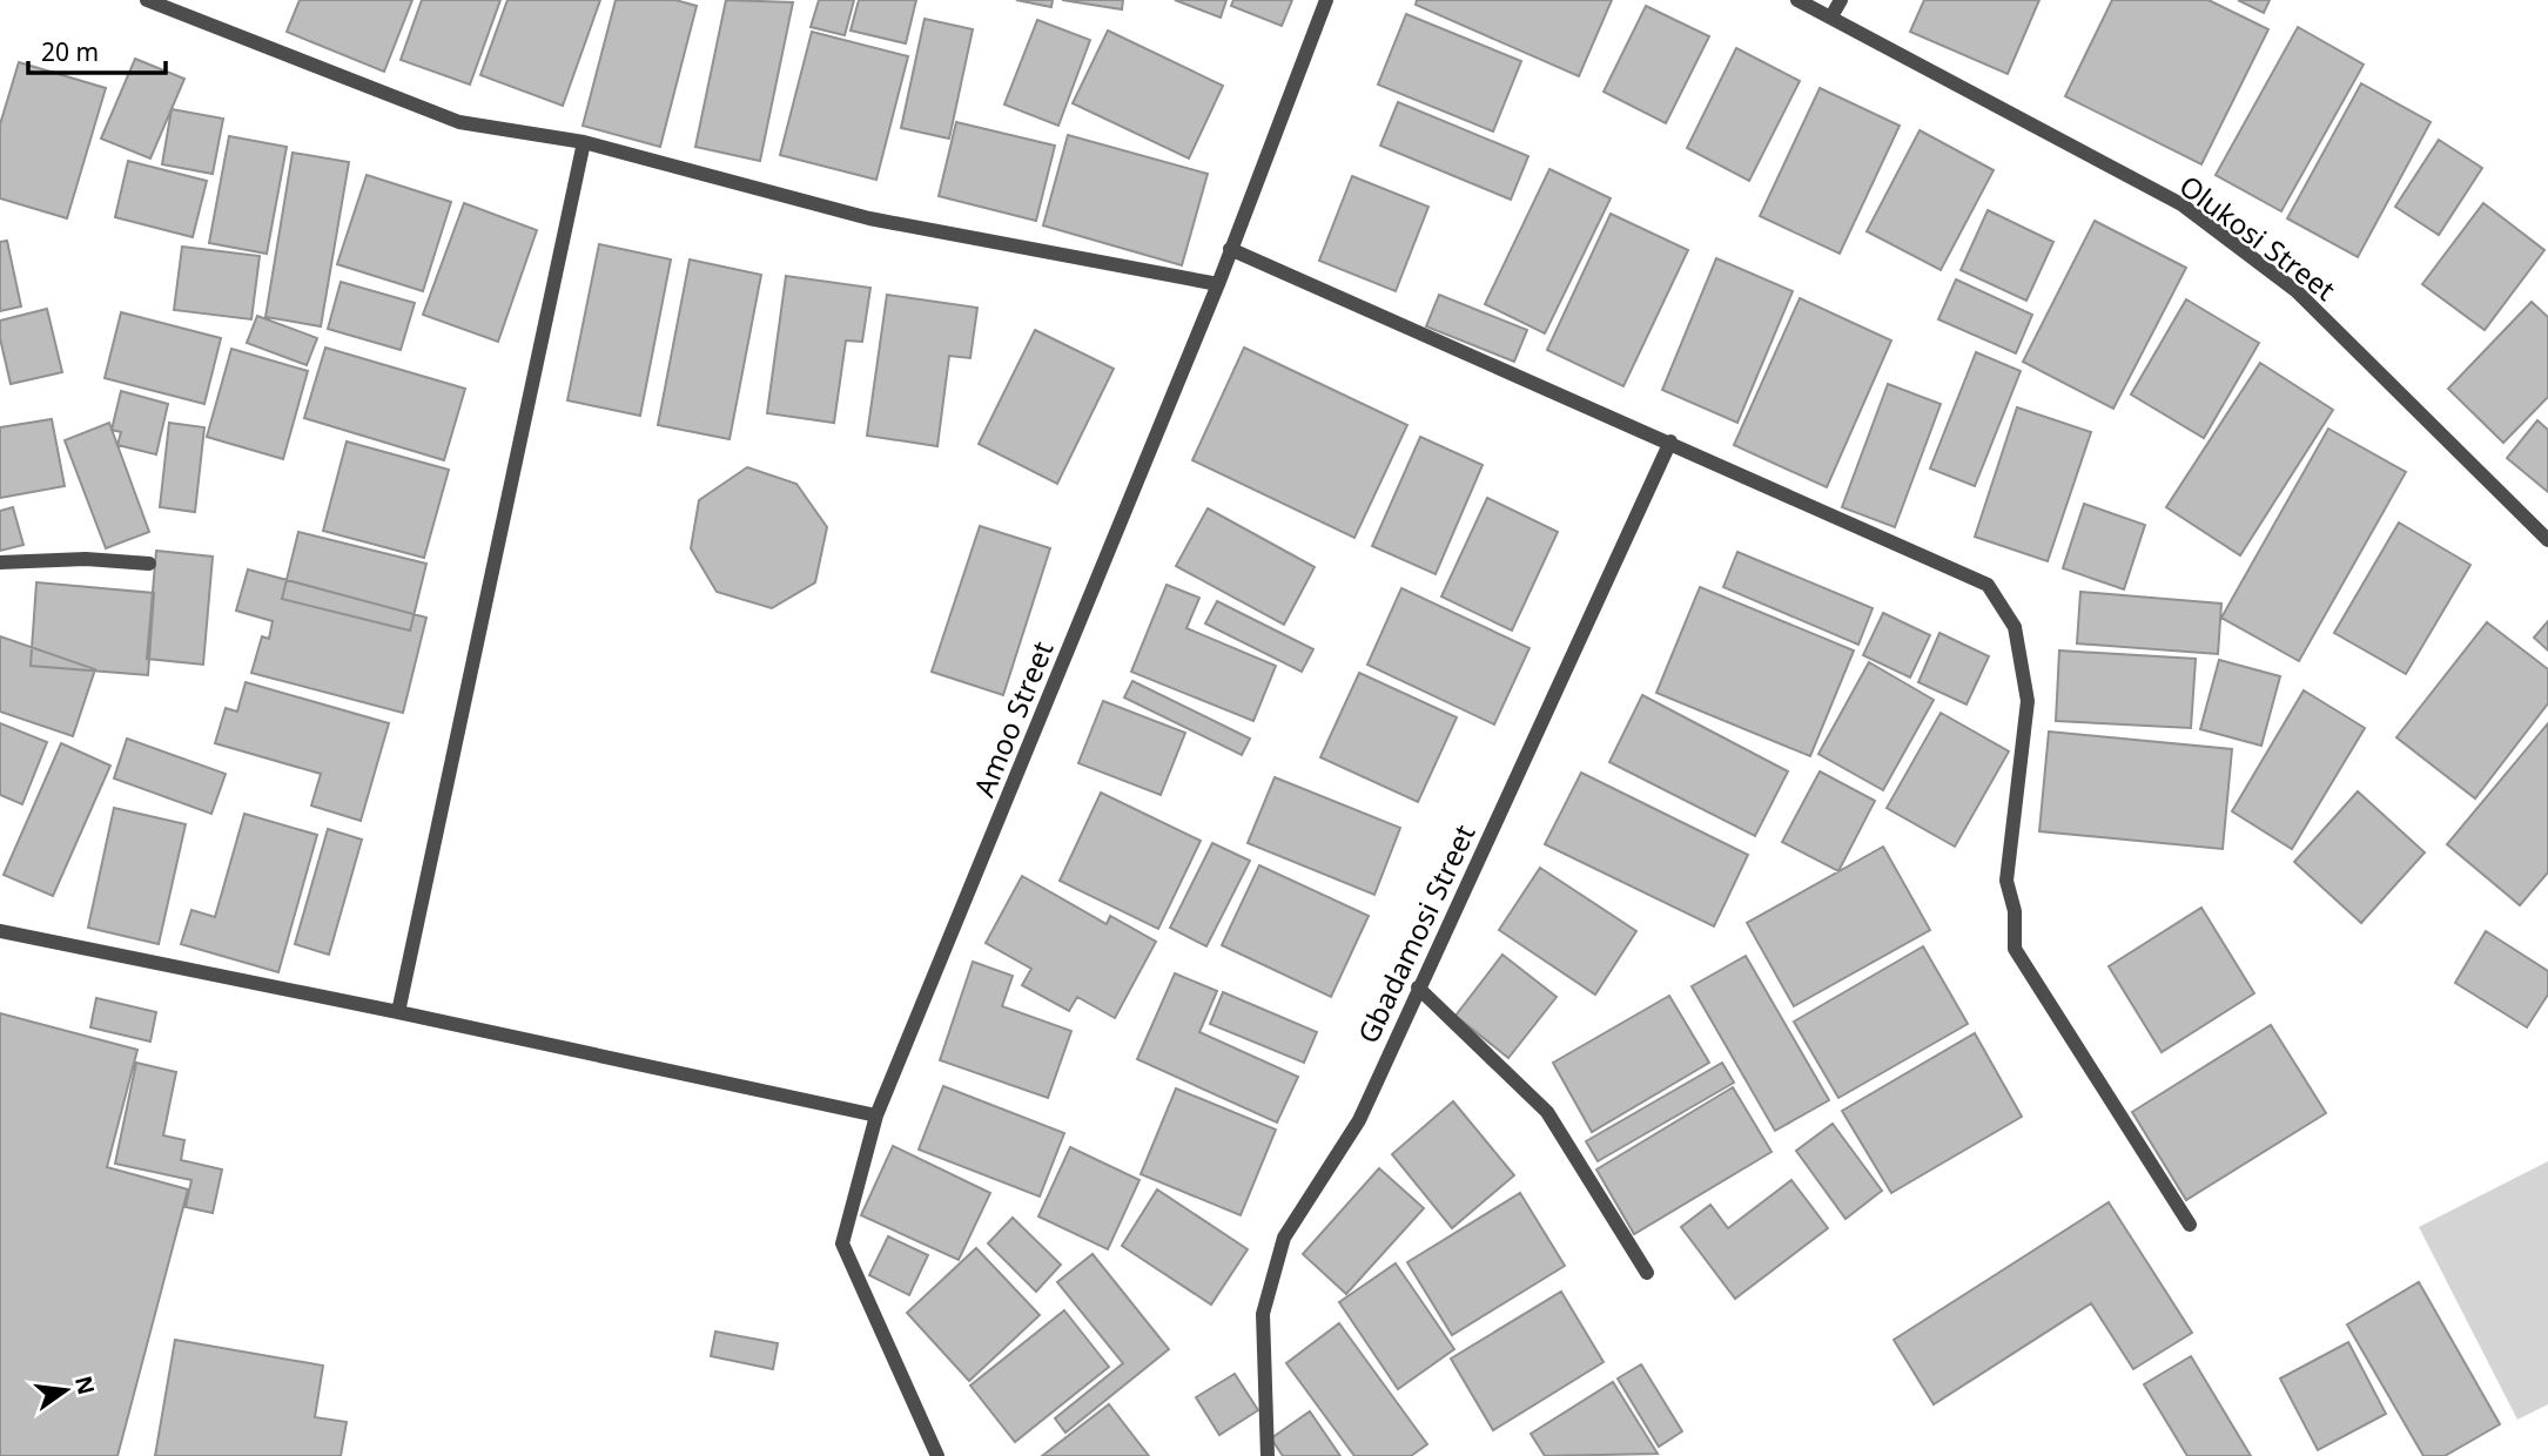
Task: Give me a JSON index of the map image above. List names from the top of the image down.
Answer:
{
  "streets": {
    "street": ["Olukosi Street", "Amoo Street", "Gbadamosi Street"]
  },
  "scale_bar": "20 m",
  "north": "right"
}
